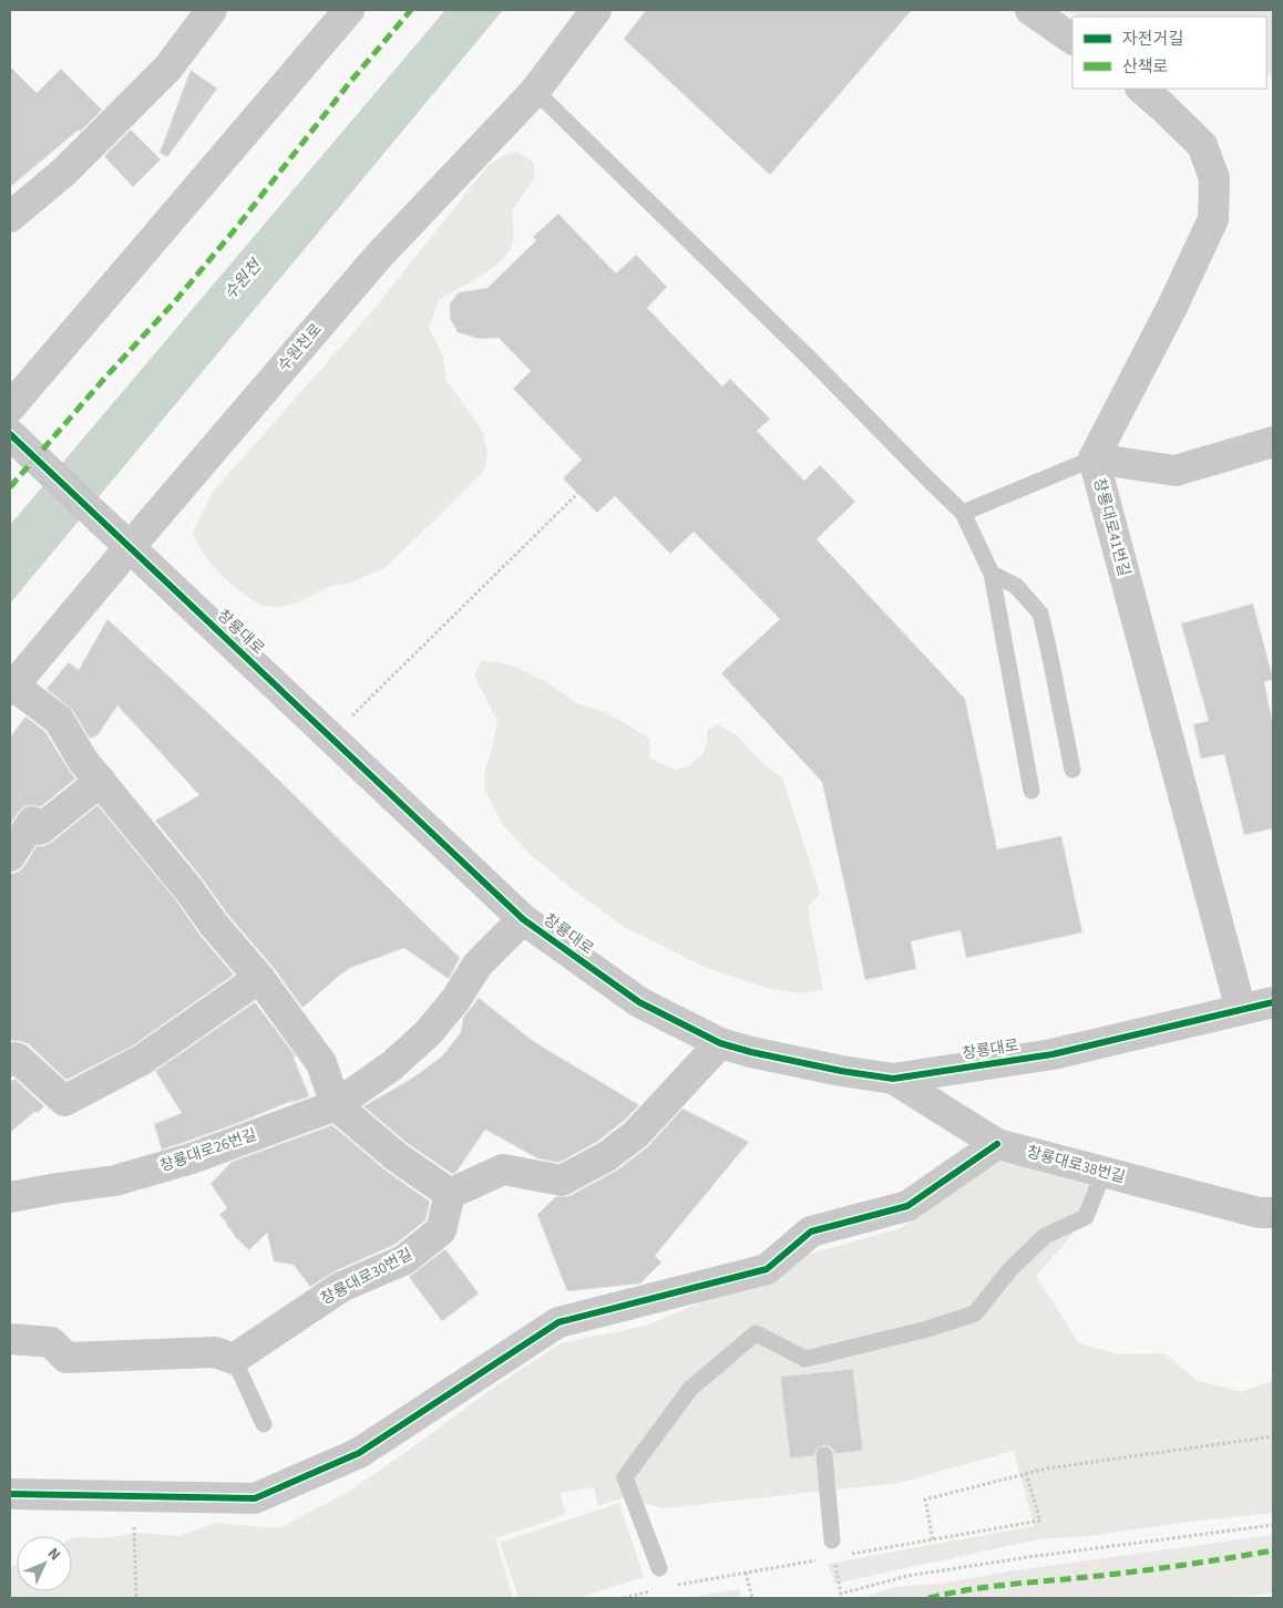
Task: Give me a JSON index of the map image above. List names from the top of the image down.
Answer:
{
  "streets": {
    "street": [
      "수원천로",
      "창룡대로41번길",
      "창룡대로",
      "창룡대로26번길",
      "창룡대로38번길",
      "창룡대로30번길"
    ]
  },
  "crossings": [
    ["수원천로", "창룡대로"],
    ["창룡대로41번길", "창룡대로"],
    ["창룡대로", "창룡대로26번길"],
    ["창룡대로", "창룡대로38번길"]
  ],
  "water": ["수원천"],
  "legend": ["자전거길", "산책로"],
  "north": "top right"
}
